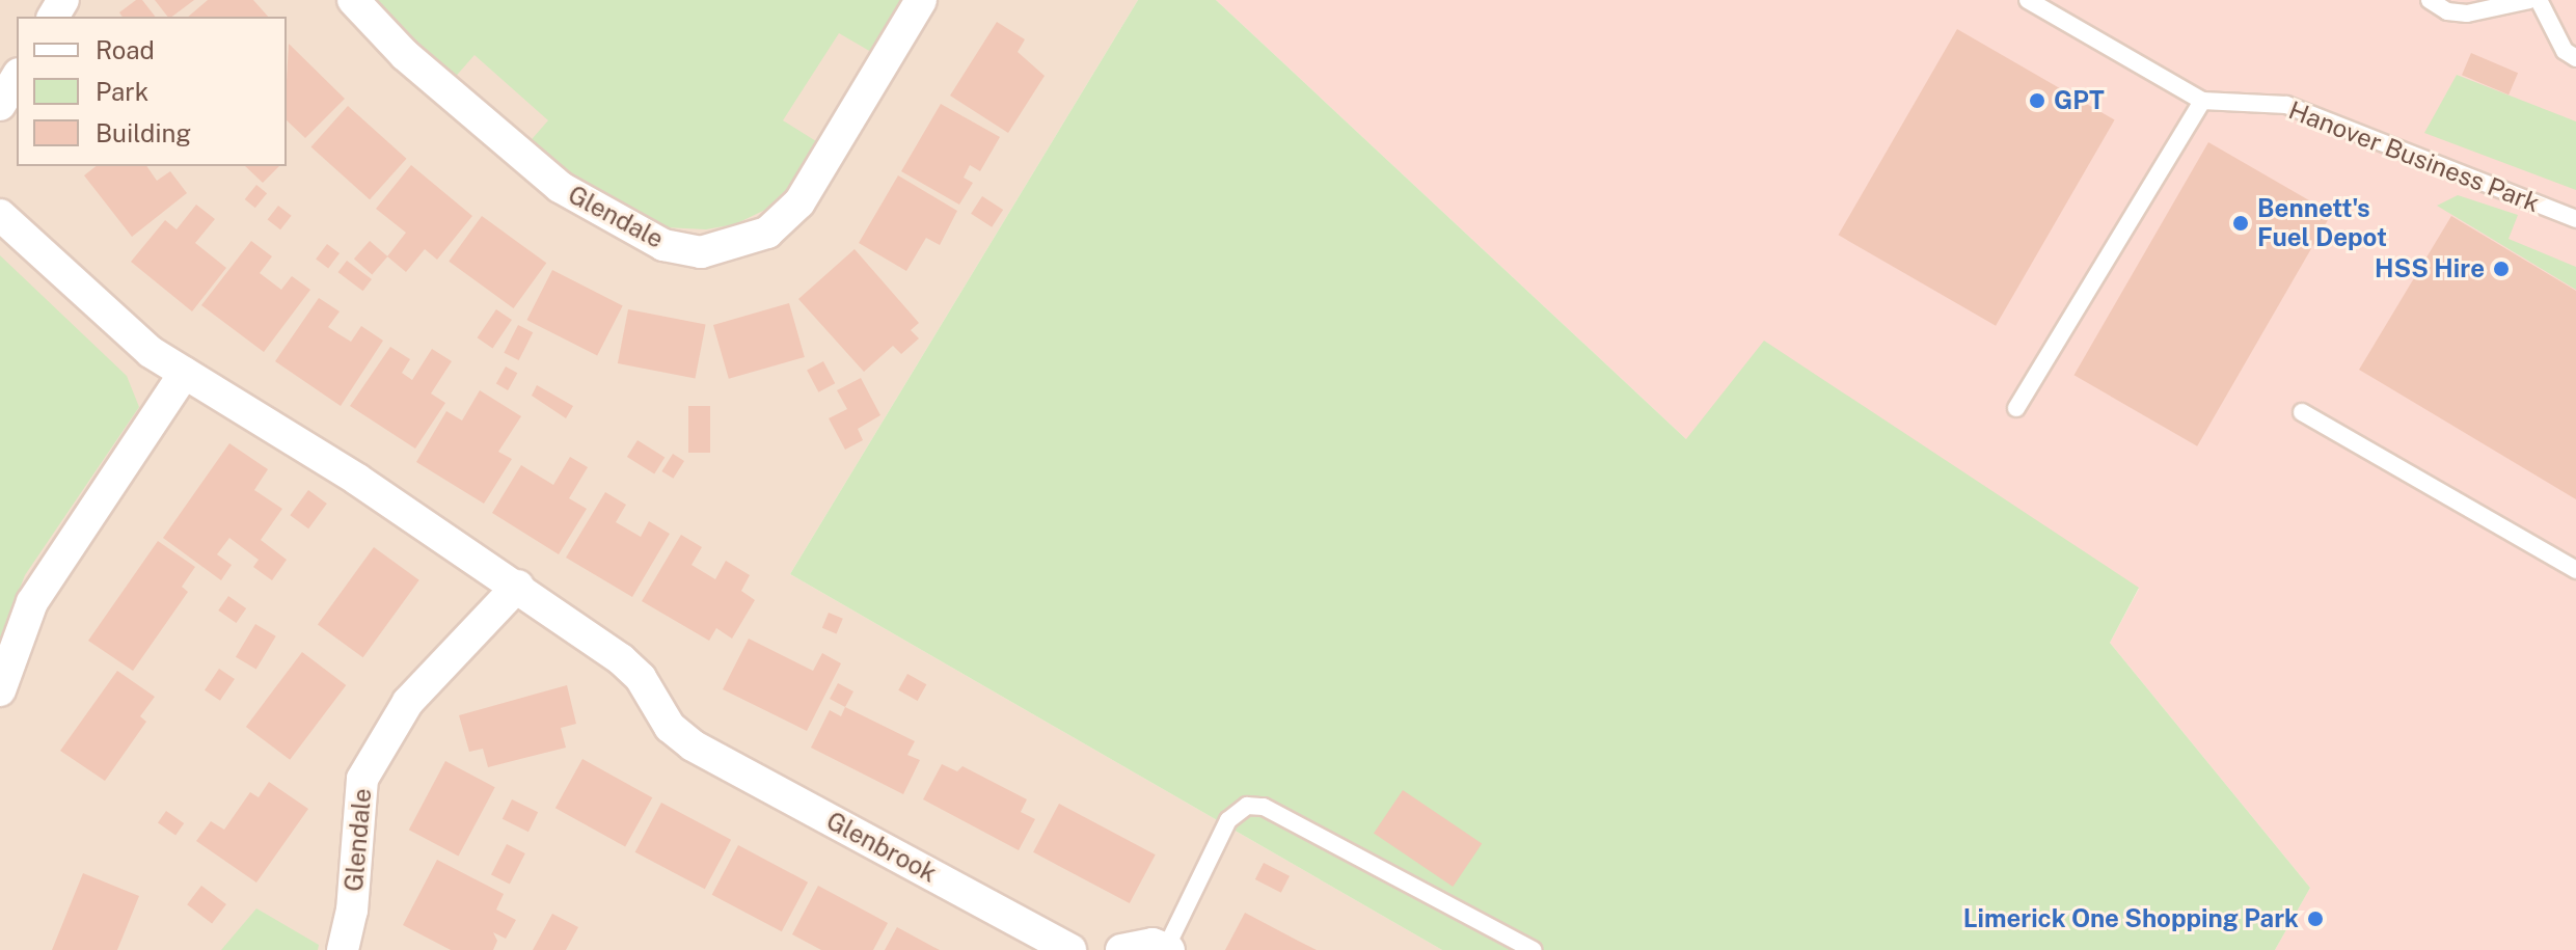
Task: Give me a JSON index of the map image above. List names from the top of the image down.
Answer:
{
  "streets": {
    "street": ["Glendale", "Glenbrook"],
    "lane": ["Hanover Business Park"]
  },
  "crossings": [
    ["Glendale", "Glenbrook"]
  ],
  "places": [
    "GPT",
    "Bennett's Fuel Depot",
    "HSS Hire",
    "Limerick One Shopping Park"
  ],
  "legend": ["Road", "Park", "Building"]
}
